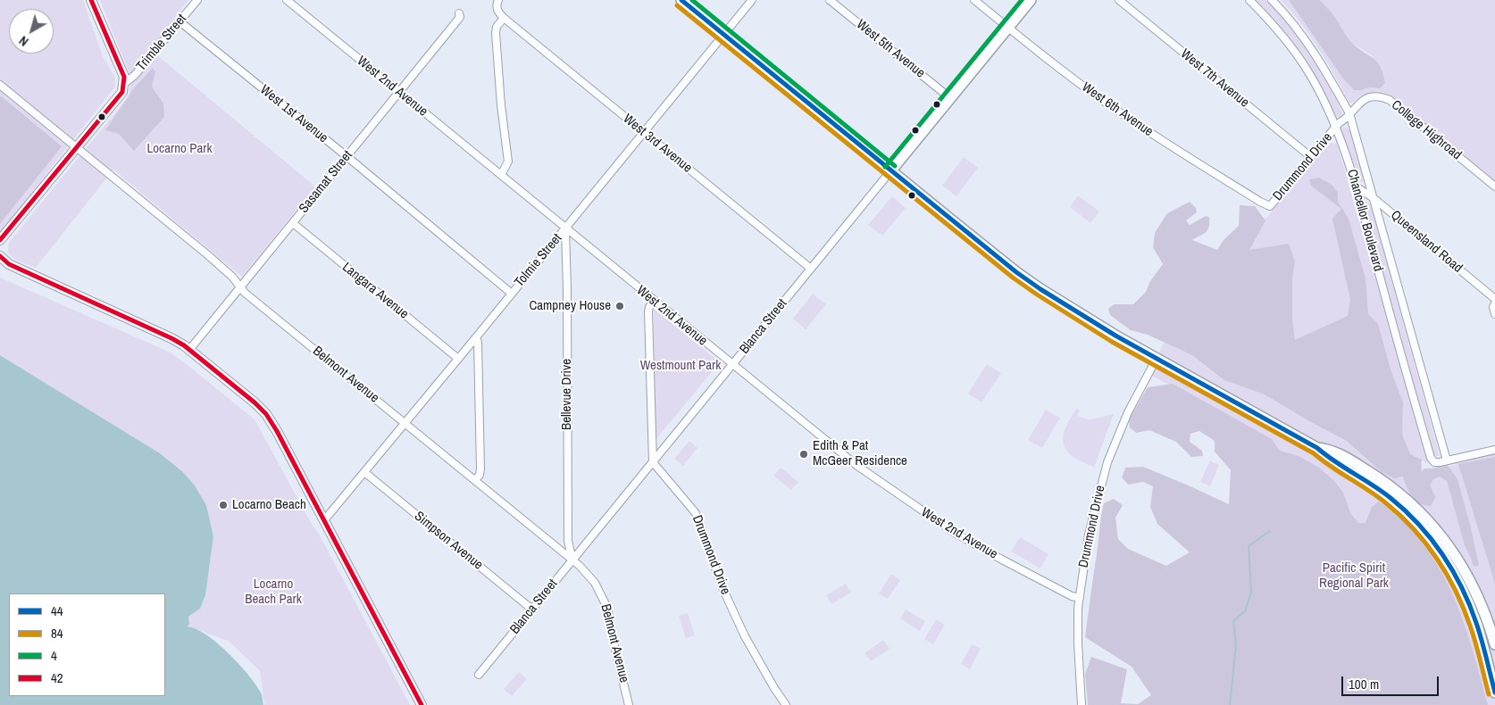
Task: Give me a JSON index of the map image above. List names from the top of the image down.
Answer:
{
  "streets": {
    "main road": ["Blanca Street"],
    "street": [
      "Trimble Street",
      "West 5th Avenue",
      "West 7th Avenue",
      "West 2nd Avenue",
      "West 6th Avenue",
      "West 1st Avenue",
      "College Highroad",
      "West 3rd Avenue",
      "Drummond Drive",
      "Sasamat Street",
      "Chancellor Boulevard",
      "Queensland Road",
      "Tolmie Street",
      "Langara Avenue",
      "Belmont Avenue",
      "Bellevue Drive",
      "Simpson Avenue"
    ]
  },
  "crossings": [
    ["Trimble Street", "West 1st Avenue"],
    ["West 5th Avenue", "Blanca Street"],
    ["West 7th Avenue", "Drummond Drive"],
    ["West 2nd Avenue", "Drummond Drive"],
    ["West 2nd Avenue", "Sasamat Street"],
    ["West 2nd Avenue", "Tolmie Street"],
    ["West 2nd Avenue", "Blanca Street"],
    ["West 2nd Avenue", "Bellevue Drive"],
    ["West 6th Avenue", "Drummond Drive"],
    ["West 6th Avenue", "Blanca Street"],
    ["West 1st Avenue", "Sasamat Street"],
    ["West 1st Avenue", "Tolmie Street"],
    ["College Highroad", "Drummond Drive"],
    ["College Highroad", "Chancellor Boulevard"],
    ["West 3rd Avenue", "Tolmie Street"],
    ["West 3rd Avenue", "Blanca Street"],
    ["Drummond Drive", "Chancellor Boulevard"],
    ["Drummond Drive", "Blanca Street"],
    ["Sasamat Street", "Langara Avenue"],
    ["Sasamat Street", "Belmont Avenue"],
    ["Chancellor Boulevard", "Queensland Road"],
    ["Tolmie Street", "Langara Avenue"],
    ["Tolmie Street", "Belmont Avenue"],
    ["Tolmie Street", "Bellevue Drive"],
    ["Tolmie Street", "Simpson Avenue"],
    ["Blanca Street", "Belmont Avenue"],
    ["Blanca Street", "Bellevue Drive"],
    ["Blanca Street", "Simpson Avenue"],
    ["Belmont Avenue", "Bellevue Drive"]
  ],
  "parks": [
    "Locarno Park",
    "Westmount Park",
    "Pacific Spirit Regional Park",
    "Locarno Beach Park"
  ],
  "places": ["Campney House", "Edith & Pat McGeer Residence", "Locarno Beach"],
  "lines": [
    "transit line 44",
    "transit line 4",
    "transit line 42",
    "transit line 84"
  ],
  "legend": [
    "44",
    "84",
    "4",
    "42"
  ],
  "scale_bar": "100 m",
  "north": "bottom left"
}
